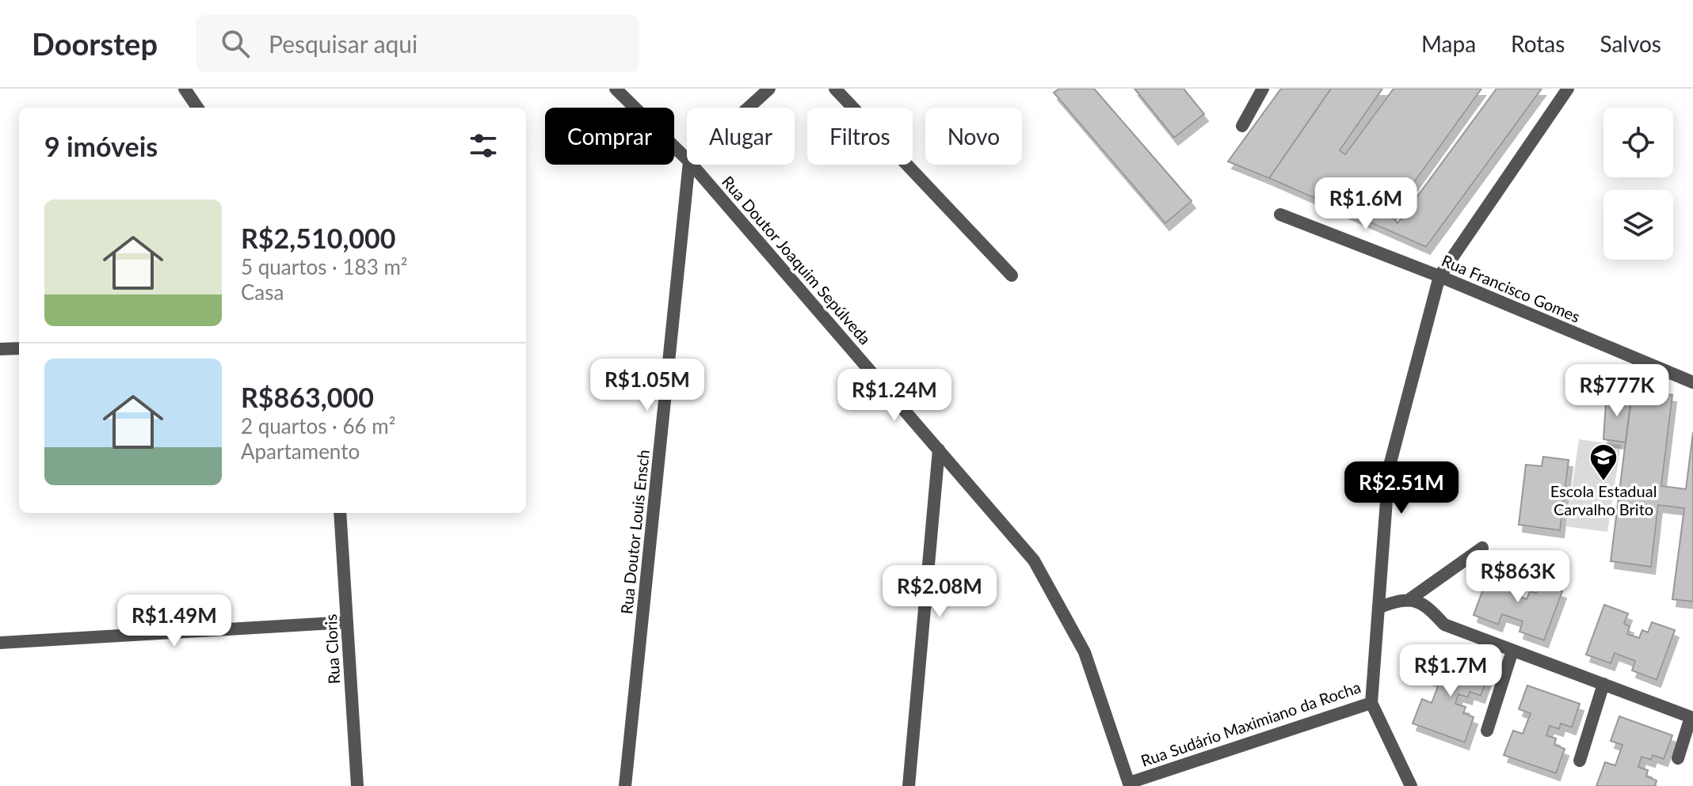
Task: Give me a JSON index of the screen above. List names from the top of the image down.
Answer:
{
  "streets": {
    "street": [
      "Rua Doutor Joaquim Sepúlveda",
      "Rua Francisco Gomes",
      "Rua Doutor Louis Ensch",
      "Rua Cloris",
      "Rua Sudário Maximiano da Rocha"
    ]
  },
  "crossings": [
    ["Rua Doutor Joaquim Sepúlveda", "Rua Sudário Maximiano da Rocha"],
    ["Rua Francisco Gomes", "Rua Sudário Maximiano da Rocha"]
  ],
  "places": {
    "school or university": ["Escola Estadual Carvalho Brito"]
  },
  "page": {
    "header": "Doorstep",
    "search": "Pesquisar aqui",
    "nav": ["Mapa", "Rotas", "Salvos"],
    "chip": [
      "Comprar",
      "Alugar",
      "Filtros",
      "Novo"
    ],
    "heading": "9 imóveis",
    "price": [
      "R$1.6M",
      "R$1.05M",
      "R$777K",
      "R$1.24M",
      "R$2.51M",
      "R$863K",
      "R$2.08M",
      "R$1.49M",
      "R$1.7M"
    ],
    "list": [
      {
        "name": "R$2,510,000",
        "note": "5 quartos · 183 m² · Casa"
      },
      {
        "name": "R$863,000",
        "note": "2 quartos · 66 m² · Apartamento"
      }
    ]
  }
}
